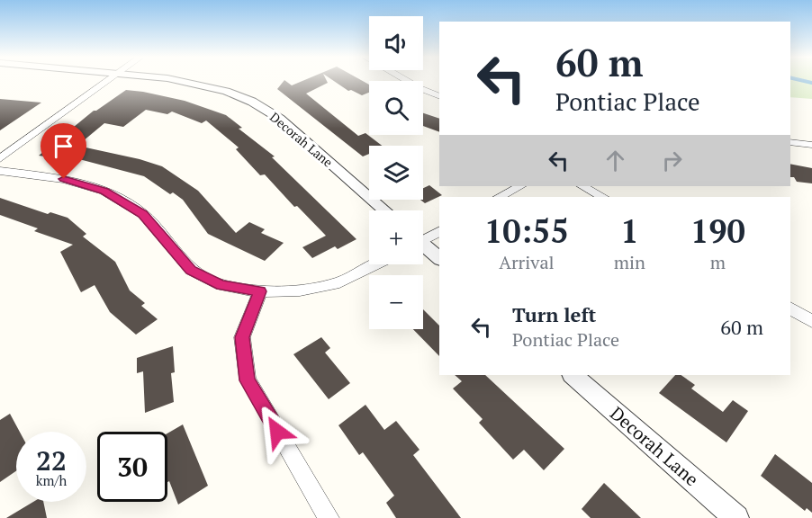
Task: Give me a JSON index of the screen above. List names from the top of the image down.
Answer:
{
  "streets": {
    "street": ["Decorah Lane"]
  },
  "page": {
    "map_buttons": ["+", "−"],
    "turn": ["60 m", "Pontiac Place"],
    "eta": [
      "10:55",
      "Arrival",
      "1",
      "min",
      "190",
      "m"
    ],
    "list": [
      {
        "name": "Turn left",
        "note": "Pontiac Place",
        "value": "60 m"
      }
    ],
    "speed": "22 km/h",
    "limit": "30"
  }
}
